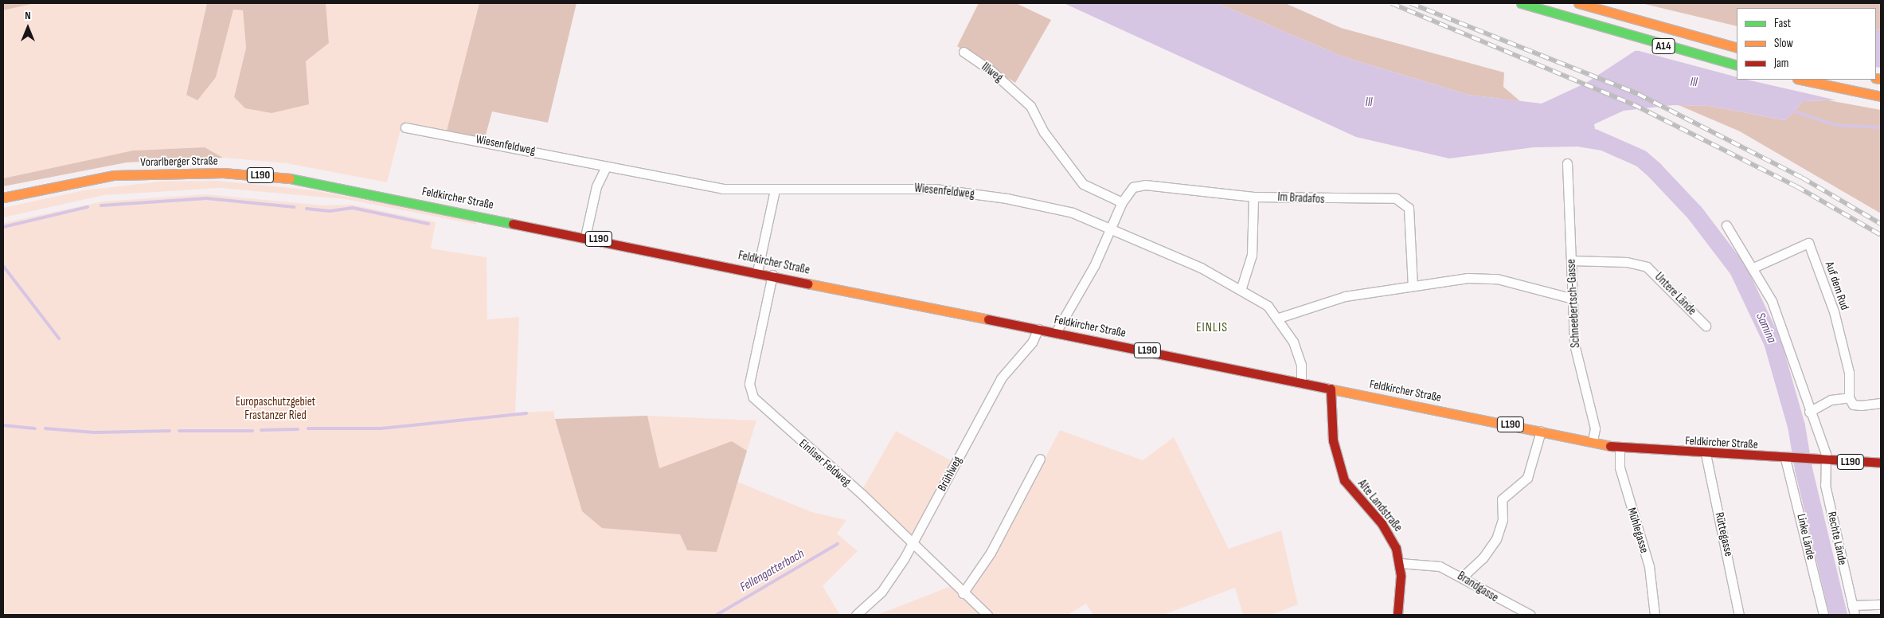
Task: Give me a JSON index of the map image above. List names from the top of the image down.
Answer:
{
  "streets": {
    "main road": [
      "A14",
      "Vorarlberger Straße",
      "L190",
      "Feldkircher Straße",
      "Alte Landstraße"
    ],
    "street": [
      "Illweg",
      "Wiesenfeldweg",
      "Im Bradafos",
      "Auf dem Rud",
      "Untere Lände",
      "Schneebertsch-Gasse",
      "Einliser Feldweg",
      "Brühlweg",
      "Mühlegasse",
      "Rüttegasse",
      "Linke Lände",
      "Rechte Lände",
      "Brandgasse"
    ]
  },
  "crossings": [
    ["Illweg", "Im Bradafos"],
    ["Wiesenfeldweg", "Feldkircher Straße"],
    ["Wiesenfeldweg", "Im Bradafos"],
    ["Vorarlberger Straße", "Feldkircher Straße"],
    ["L190", "Feldkircher Straße"],
    ["L190", "Rechte Lände"],
    ["Feldkircher Straße", "Schneebertsch-Gasse"],
    ["Feldkircher Straße", "Einliser Feldweg"],
    ["Feldkircher Straße", "Brühlweg"],
    ["Feldkircher Straße", "Alte Landstraße"],
    ["Feldkircher Straße", "Mühlegasse"],
    ["Feldkircher Straße", "Rüttegasse"],
    ["Feldkircher Straße", "Linke Lände"],
    ["Feldkircher Straße", "Rechte Lände"],
    ["Untere Lände", "Schneebertsch-Gasse"],
    ["Einliser Feldweg", "Brühlweg"],
    ["Alte Landstraße", "Brandgasse"]
  ],
  "districts": ["EINLIS"],
  "water": ["Ill", "Samina", "Fellengatterbach"],
  "parks": ["Europaschutzgebiet Frastanzer Ried"],
  "legend": ["Fast", "Slow", "Jam"],
  "north": "top"
}
